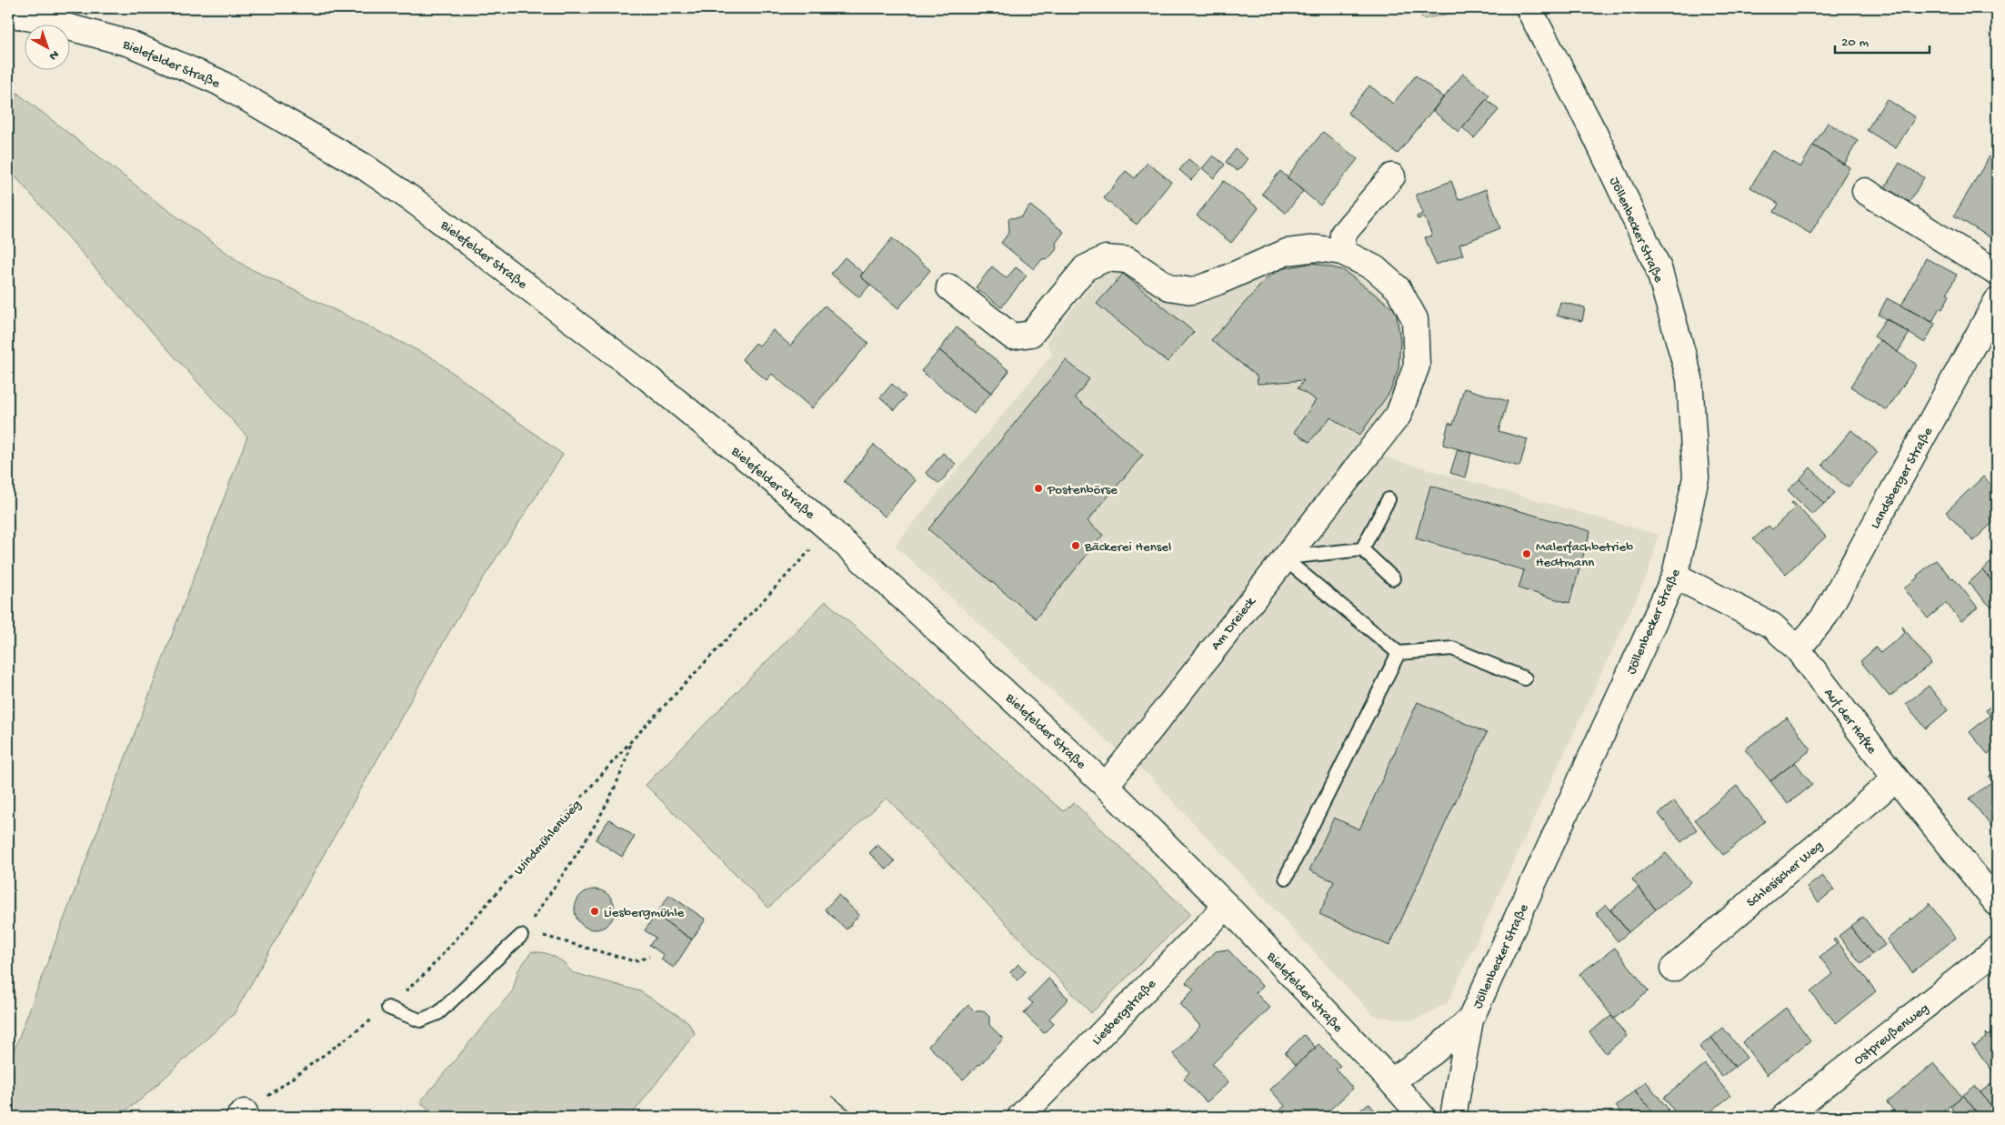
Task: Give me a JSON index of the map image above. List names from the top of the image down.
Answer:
{
  "streets": {
    "street": [
      "Bielefelder Straße",
      "Jöllenbecker Straße",
      "Landsberger Straße",
      "Am Dreieck",
      "Auf der Hafke",
      "Schlesischer Weg",
      "Liesbergstraße",
      "Ostpreußenweg"
    ],
    "path": ["Windmühlenweg"]
  },
  "crossings": [
    ["Bielefelder Straße", "Jöllenbecker Straße"],
    ["Bielefelder Straße", "Am Dreieck"],
    ["Bielefelder Straße", "Windmühlenweg"],
    ["Bielefelder Straße", "Liesbergstraße"],
    ["Jöllenbecker Straße", "Auf der Hafke"],
    ["Landsberger Straße", "Auf der Hafke"],
    ["Auf der Hafke", "Schlesischer Weg"]
  ],
  "places": [
    "Postenbörse",
    "Bäckerei Hensel",
    "Malerfachbetrieb Hedtmann",
    "Liesbergmühle"
  ],
  "scale_bar": "20 m",
  "north": "bottom right"
}
